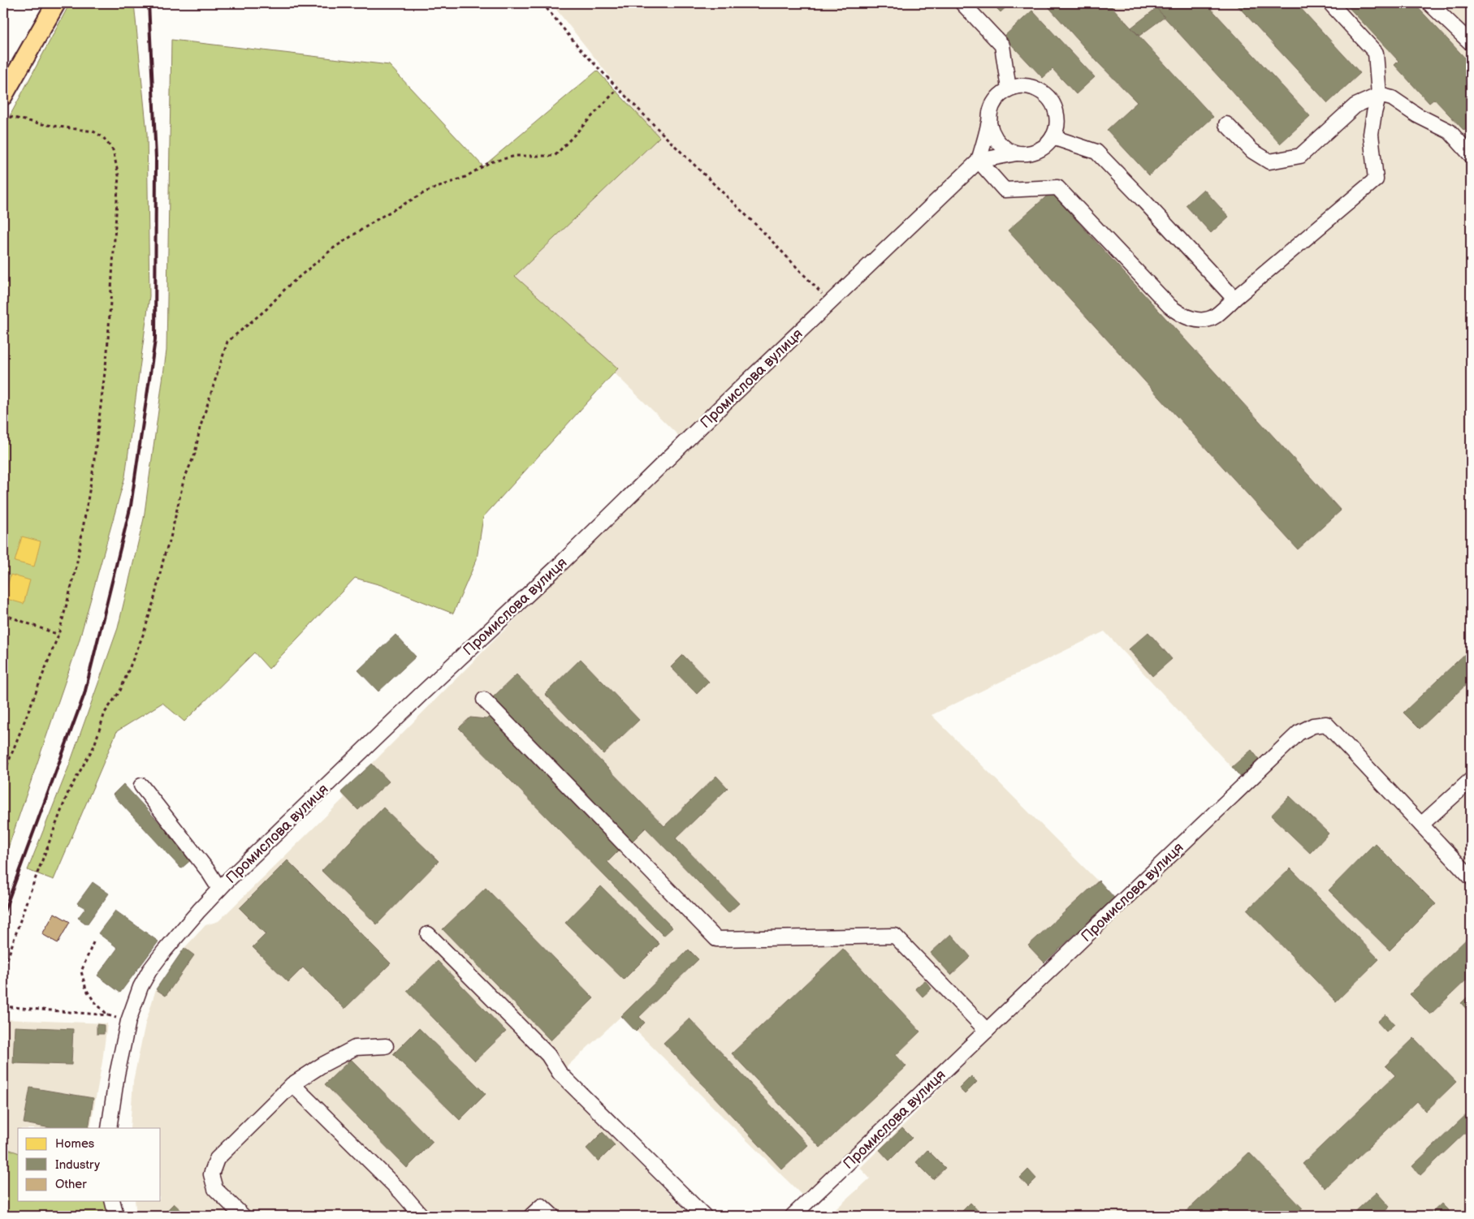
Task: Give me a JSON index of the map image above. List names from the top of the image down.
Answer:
{
  "streets": {
    "street": ["Промислова вулиця"]
  },
  "legend": ["Homes", "Industry", "Other"]
}
